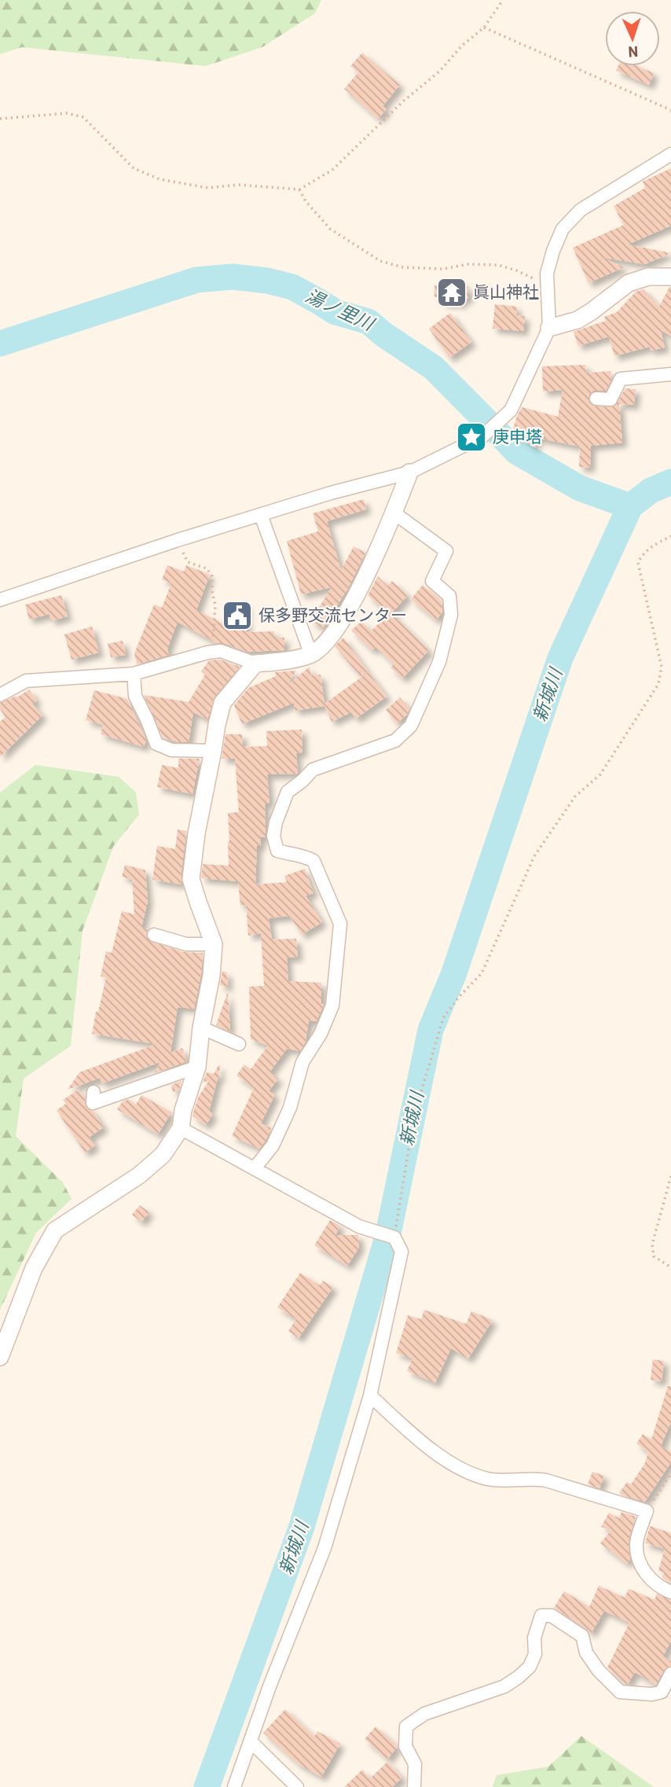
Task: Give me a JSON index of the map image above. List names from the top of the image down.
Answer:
{
  "water": ["湯ノ里川", "新城川"],
  "places": {
    "temple": ["眞山神社"],
    "place": ["庚申塔"],
    "public building": ["保多野交流センター"]
  },
  "north": "bottom"
}
